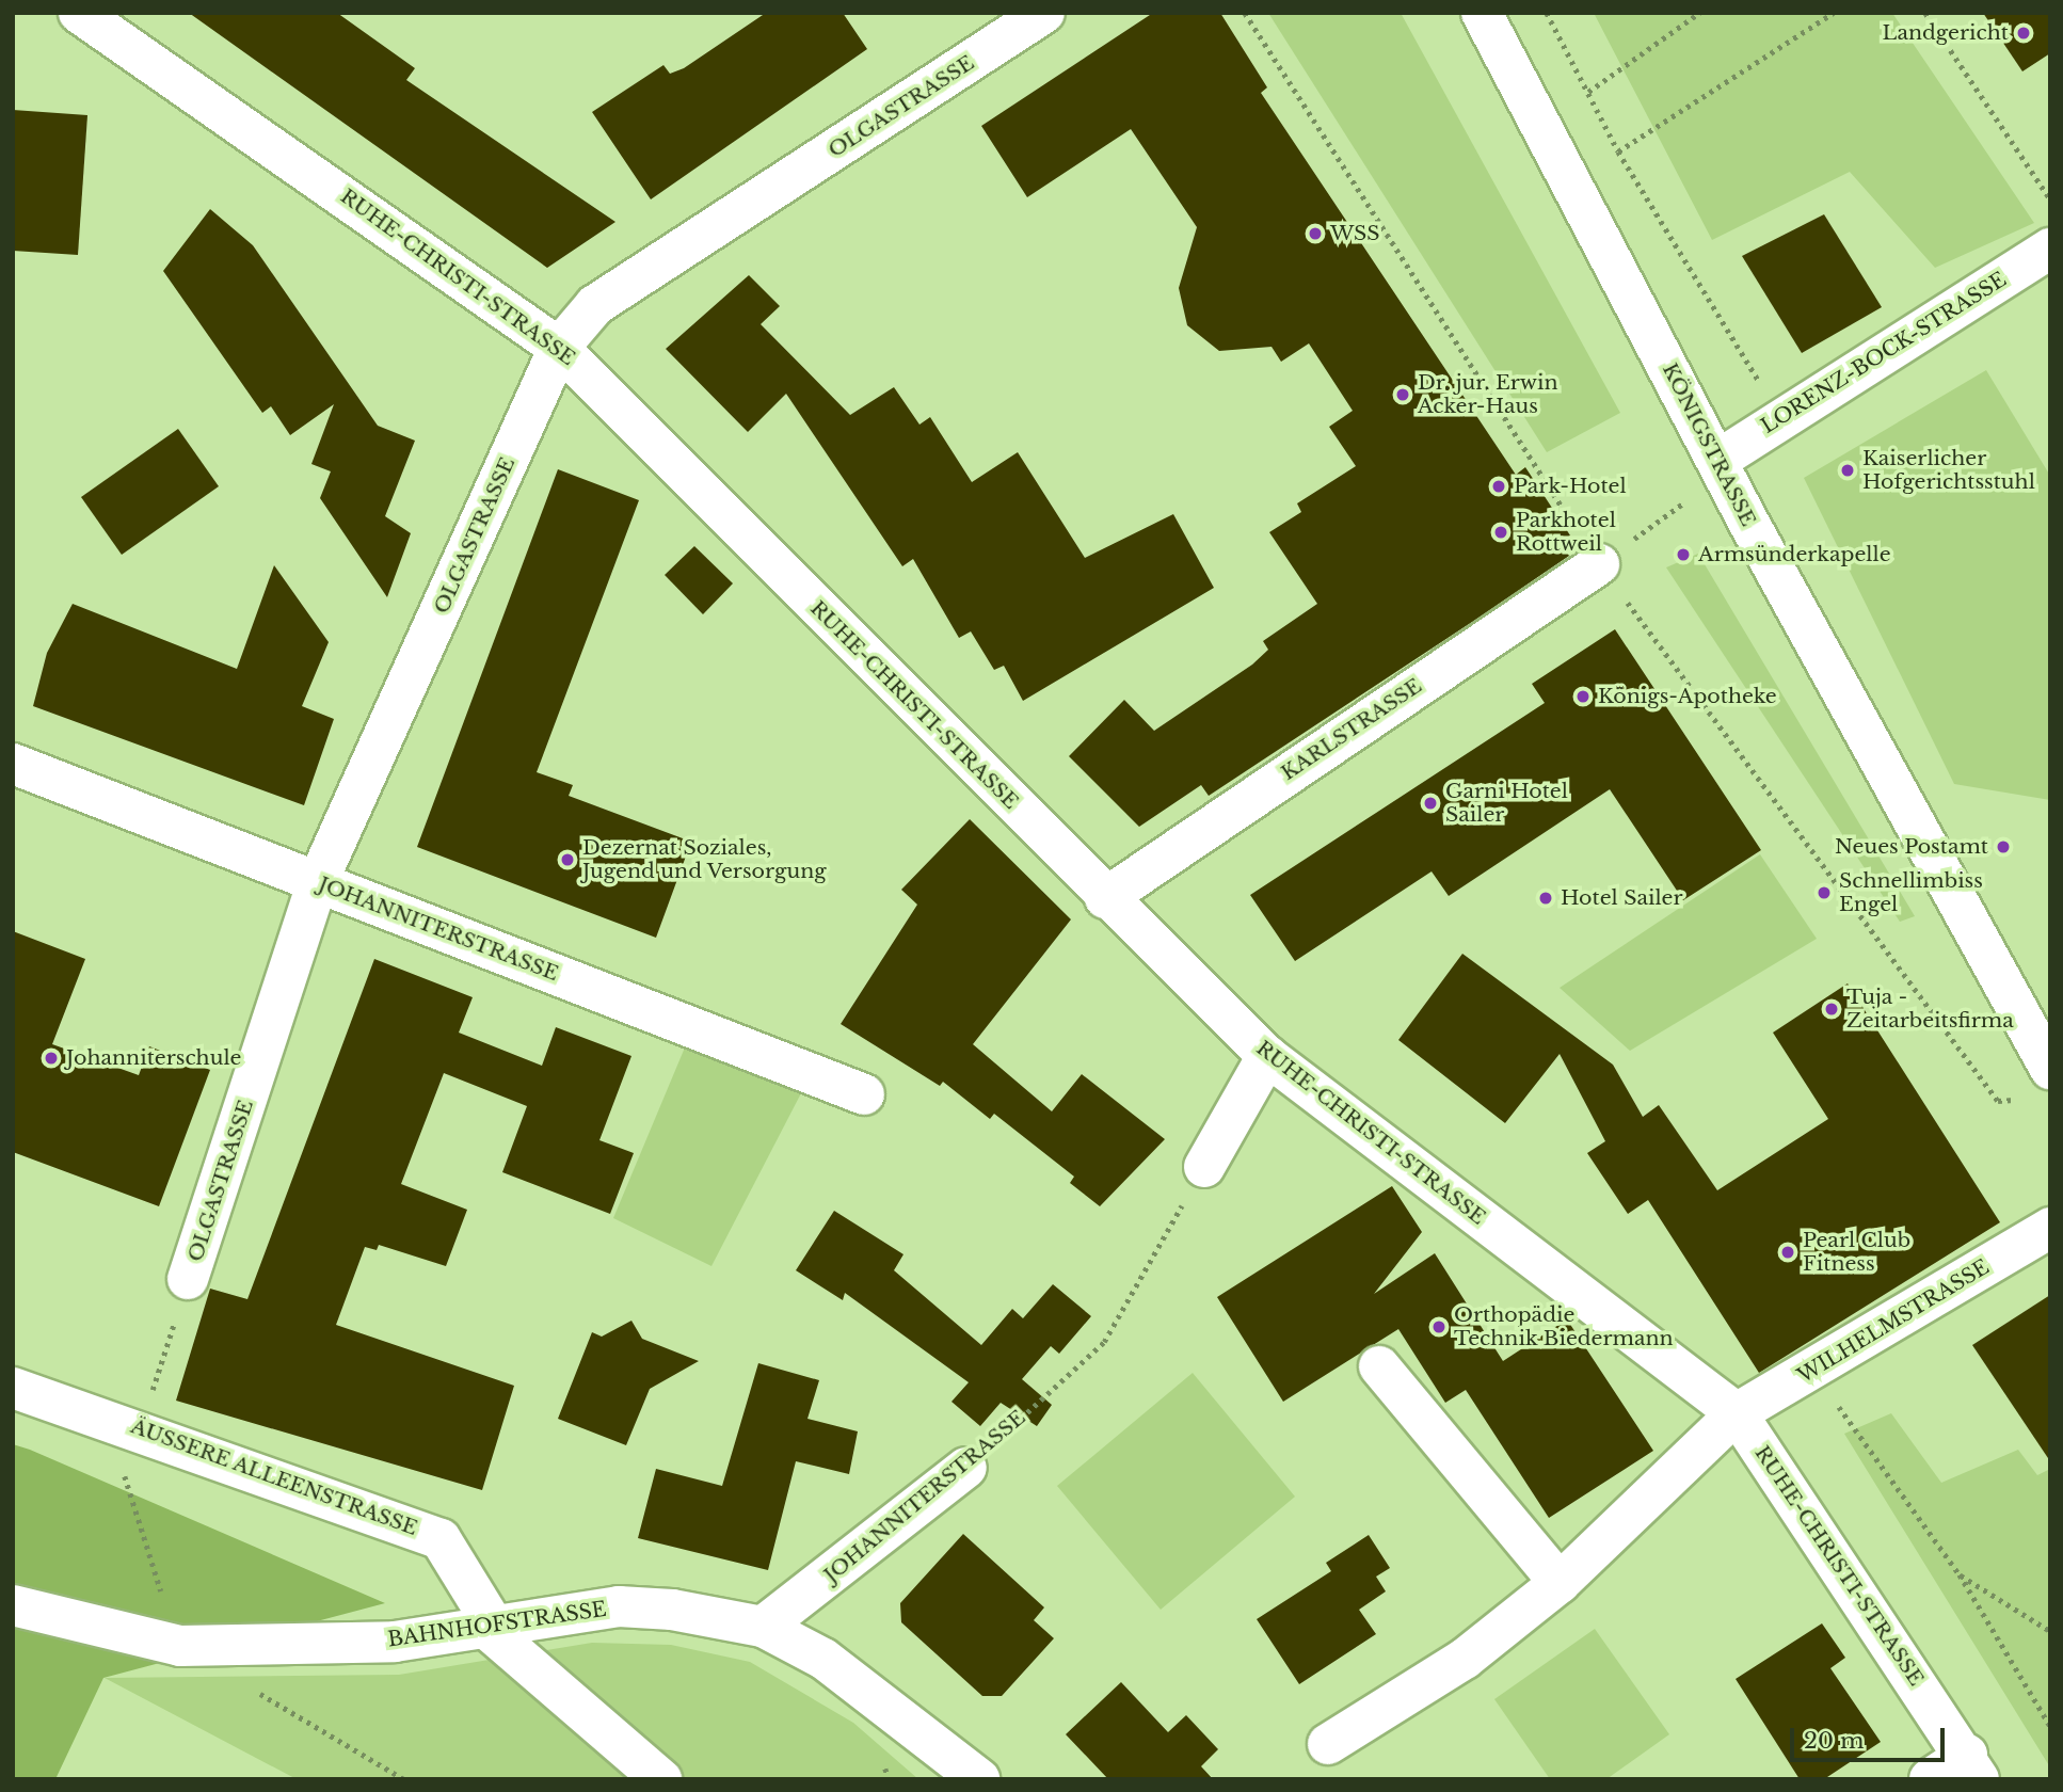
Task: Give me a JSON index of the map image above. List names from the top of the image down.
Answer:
{
  "streets": {
    "street": [
      "OLGASTRASSE",
      "RUHE-CHRISTI-STRASSE",
      "LORENZ-BOCK-STRASSE",
      "KÖNIGSTRASSE",
      "KARLSTRASSE",
      "JOHANNITERSTRASSE",
      "WILHELMSTRASSE",
      "ÄUSSERE ALLEENSTRASSE",
      "BAHNHOFSTRASSE"
    ]
  },
  "crossings": [
    ["OLGASTRASSE", "RUHE-CHRISTI-STRASSE"],
    ["OLGASTRASSE", "JOHANNITERSTRASSE"],
    ["RUHE-CHRISTI-STRASSE", "KARLSTRASSE"],
    ["RUHE-CHRISTI-STRASSE", "WILHELMSTRASSE"],
    ["LORENZ-BOCK-STRASSE", "KÖNIGSTRASSE"],
    ["JOHANNITERSTRASSE", "BAHNHOFSTRASSE"],
    ["ÄUSSERE ALLEENSTRASSE", "BAHNHOFSTRASSE"]
  ],
  "places": [
    "Landgericht",
    "WSS",
    "Dr. jur. Erwin Acker-Haus",
    "Kaiserlicher Hofgerichtsstuhl",
    "Park-Hotel",
    "Parkhotel Rottweil",
    "Armsünderkapelle",
    "Königs-Apotheke",
    "Garni Hotel Sailer",
    "Neues Postamt",
    "Dezernat Soziales, Jugend und Versorgung",
    "Schnellimbiss Engel",
    "Hotel Sailer",
    "Tuja - Zeitarbeitsfirma",
    "Johanniterschule",
    "Pearl Club Fitness",
    "Orthopädie Technik Biedermann"
  ],
  "scale_bar": "20 m"
}
